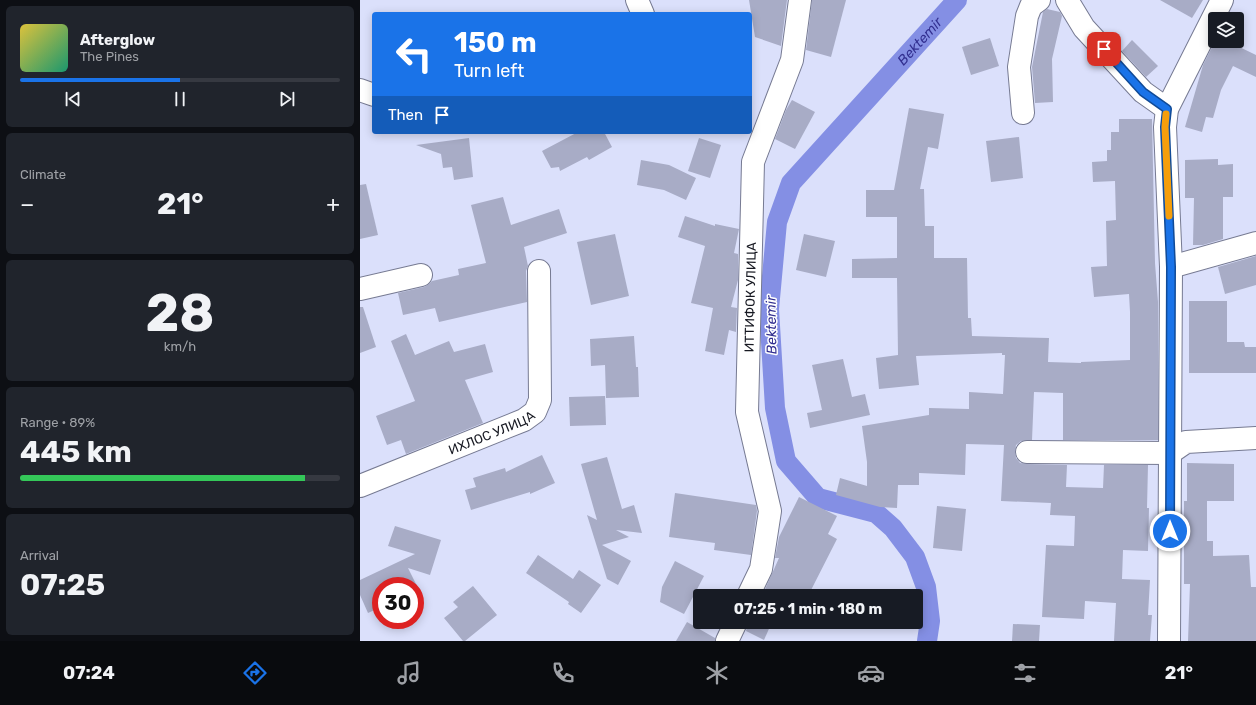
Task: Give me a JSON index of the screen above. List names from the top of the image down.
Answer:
{
  "streets": {
    "street": ["ИТТИФОК УЛИЦА", "ИХЛОС УЛИЦА"]
  },
  "water": ["Bektemir"],
  "page": {
    "turn": ["150 m", "Turn left"],
    "song": ["Afterglow", "The Pines"],
    "then": "Then",
    "tile": [
      "Climate",
      ["28", "km/h"],
      ["Range · 89%", "445 km"],
      ["Arrival", "07:25"]
    ],
    "heat": ["−", "21°", "+"],
    "limit": "30",
    "trip": "07:25 · 1 min · 180 m",
    "tabs": ["07:24", "21°"]
  }
}
